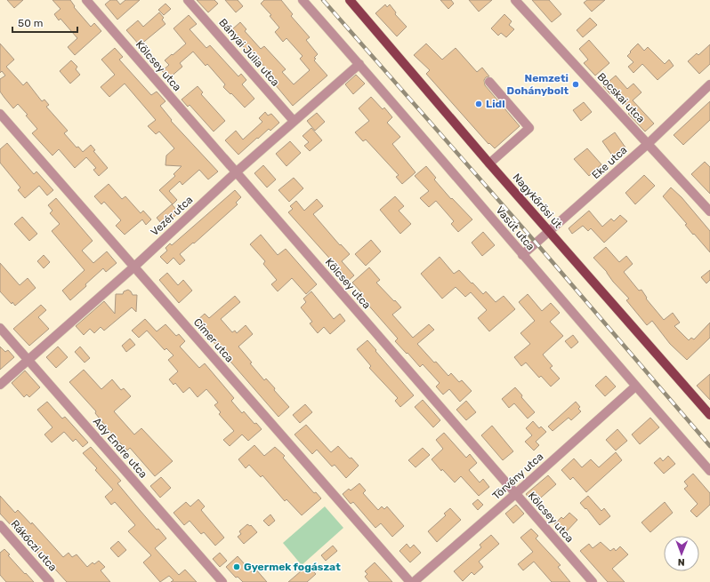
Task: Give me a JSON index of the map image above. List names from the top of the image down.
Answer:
{
  "streets": {
    "main road": ["Nagykőrösi út"],
    "street": [
      "Bányai Júlia utca",
      "Kölcsey utca",
      "Bocskai utca",
      "Eke utca",
      "Vezér utca",
      "Vasút utca",
      "Címer utca",
      "Ady Endre utca",
      "Törvény utca",
      "Rákóczi utca"
    ]
  },
  "crossings": [
    ["Bányai Júlia utca", "Vezér utca"],
    ["Kölcsey utca", "Vezér utca"],
    ["Kölcsey utca", "Törvény utca"],
    ["Bocskai utca", "Eke utca"],
    ["Eke utca", "Nagykőrösi út"],
    ["Eke utca", "Vasút utca"],
    ["Vezér utca", "Vasút utca"],
    ["Vezér utca", "Címer utca"],
    ["Vezér utca", "Ady Endre utca"],
    ["Vasút utca", "Törvény utca"]
  ],
  "places": ["Nemzeti Dohánybolt", "Lidl", "Gyermek fogászat"],
  "scale_bar": "50 m",
  "north": "bottom"
}
